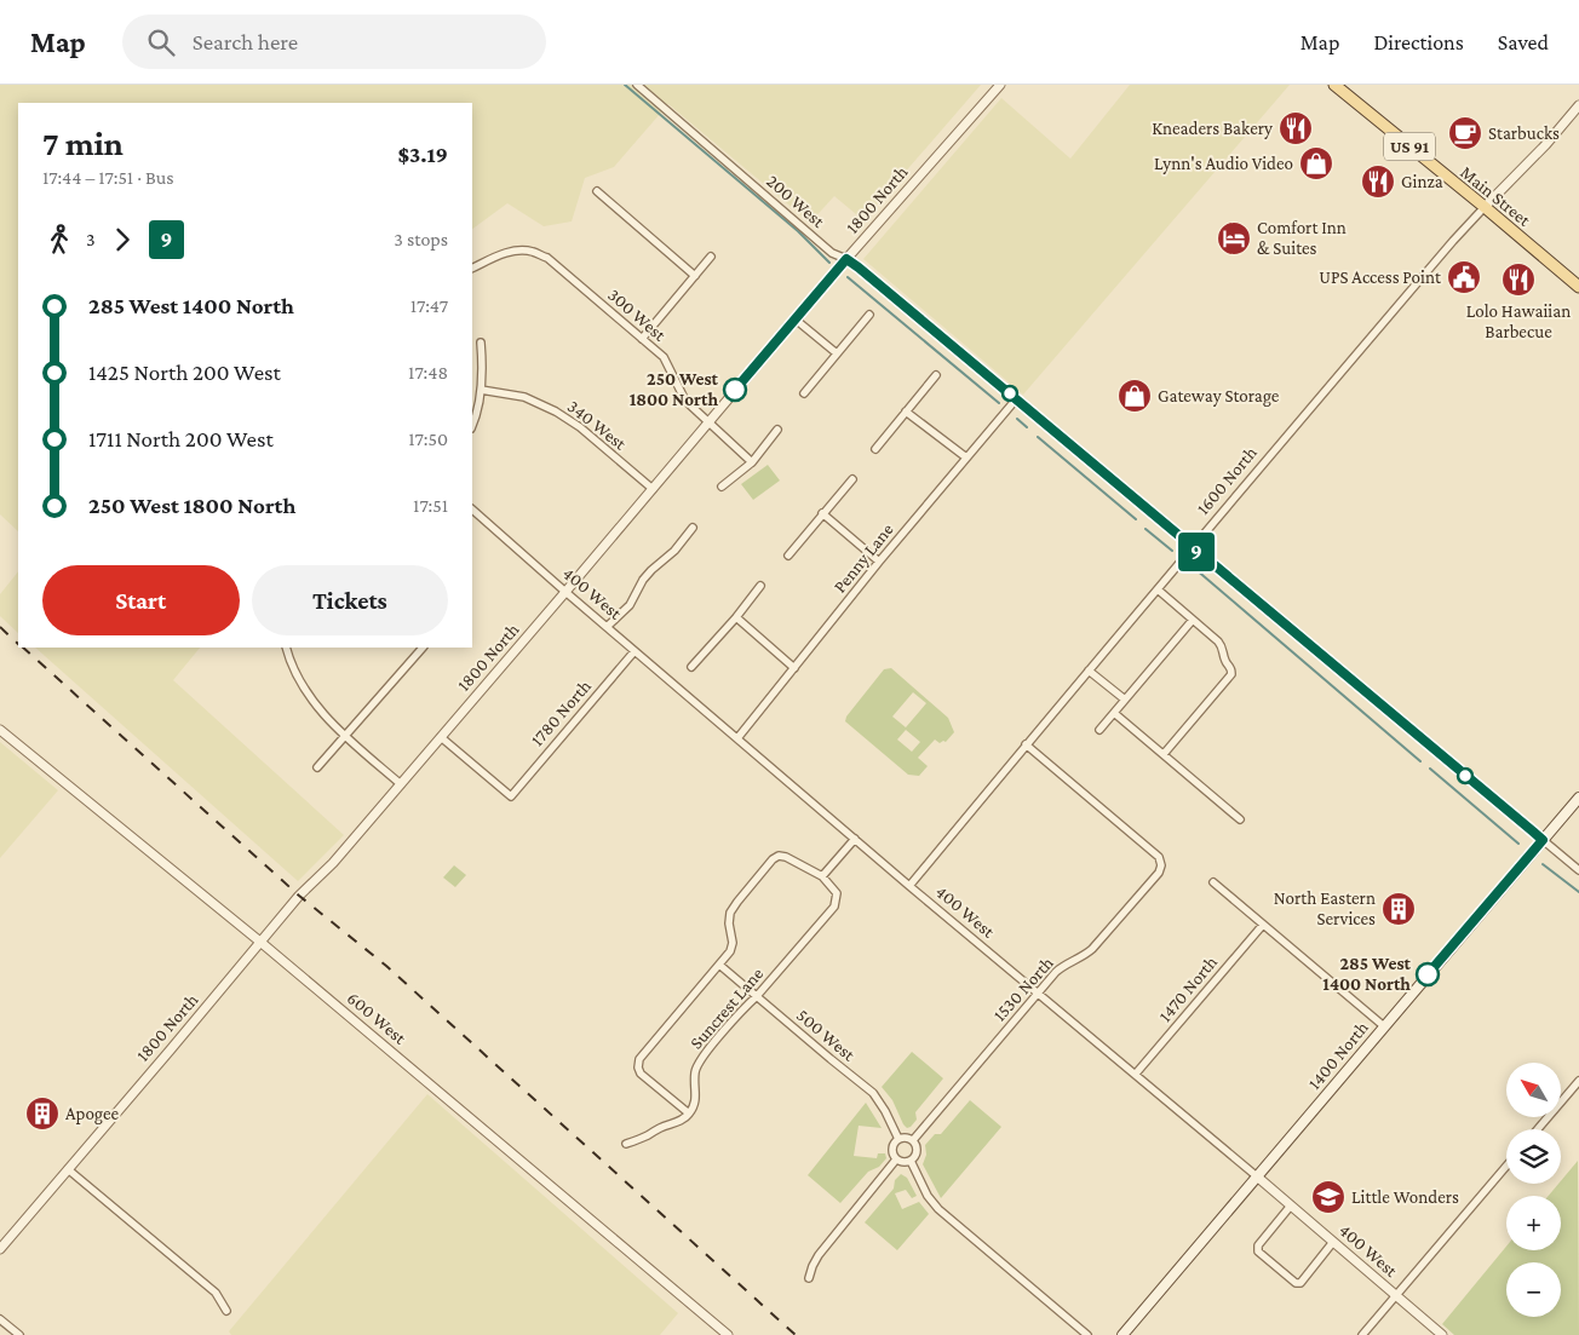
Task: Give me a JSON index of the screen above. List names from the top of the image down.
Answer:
{
  "streets": {
    "main road": ["US 91", "Main Street", "1400 North"],
    "street": [
      "1800 North",
      "200 West",
      "300 West",
      "340 West",
      "1600 North",
      "Penny Lane",
      "400 West",
      "1780 North",
      "1530 North",
      "1470 North",
      "Suncrest Lane",
      "600 West",
      "500 West"
    ]
  },
  "crossings": [
    ["Main Street", "1600 North"],
    ["1800 North", "200 West"],
    ["1800 North", "300 West"],
    ["1800 North", "340 West"],
    ["1800 North", "400 West"],
    ["1800 North", "1780 North"],
    ["1800 North", "600 West"],
    ["200 West", "1600 North"],
    ["200 West", "Penny Lane"],
    ["200 West", "1400 North"],
    ["1600 North", "400 West"],
    ["1600 North", "1530 North"],
    ["Penny Lane", "400 West"],
    ["400 West", "1780 North"],
    ["400 West", "1530 North"],
    ["400 West", "1470 North"],
    ["400 West", "1400 North"],
    ["1530 North", "500 West"],
    ["Suncrest Lane", "500 West"]
  ],
  "places": {
    "restaurant": ["Kneaders Bakery", "Ginza", "Lolo Hawaiian Barbecue"],
    "cafe": ["Starbucks"],
    "shop": ["Lynn's Audio Video", "Gateway Storage"],
    "hotel": ["Comfort Inn & Suites"],
    "public building": ["UPS Access Point"],
    "other": ["250 West 1800 North", "285 West 1400 North"],
    "building": ["North Eastern Services", "Apogee"],
    "school or university": ["Little Wonders"]
  },
  "lines": ["bus line 9"],
  "north": "top left",
  "page": {
    "header": "Map",
    "search": "Search here",
    "nav": ["Map", "Directions", "Saved"],
    "on_map": "9",
    "heading": ["7 min", "17:44 – 17:51 · Bus", "$3.19"],
    "legs": ["3", "9", "3 stops"],
    "list": [
      {
        "name": "285 West 1400 North",
        "value": "17:47"
      },
      {
        "name": "1425 North 200 West",
        "value": "17:48"
      },
      {
        "name": "1711 North 200 West",
        "value": "17:50"
      },
      {
        "name": "250 West 1800 North",
        "value": "17:51"
      }
    ],
    "buttons": ["Start", "Tickets"],
    "map_buttons": ["+", "−"]
  }
}
